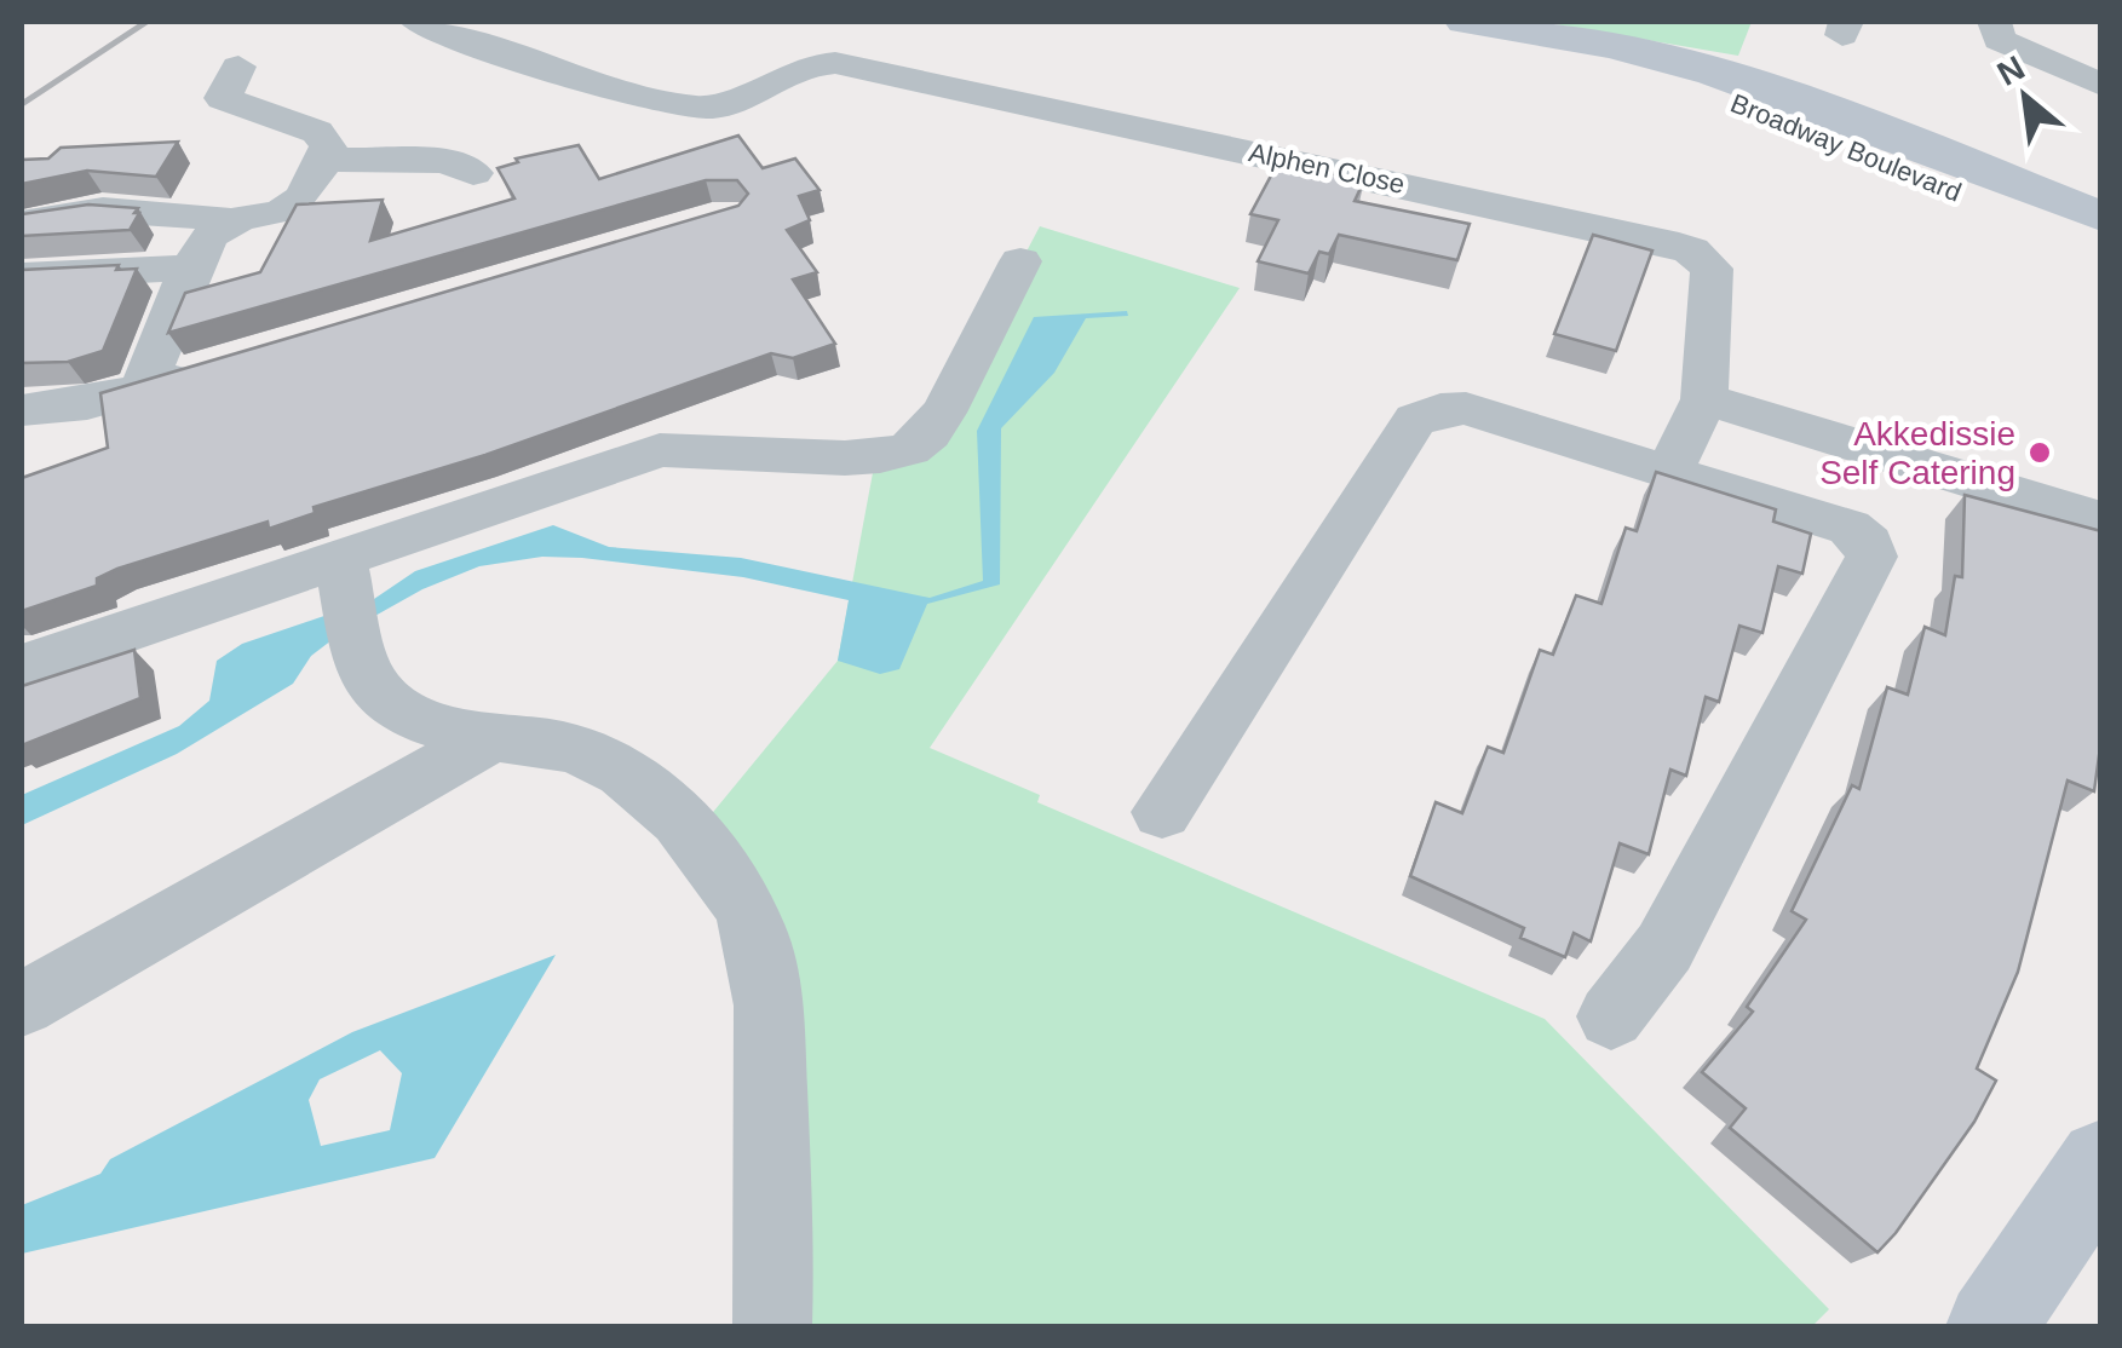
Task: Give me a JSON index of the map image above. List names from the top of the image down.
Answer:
{
  "streets": {
    "main road": ["Broadway Boulevard"],
    "street": ["Alphen Close"]
  },
  "places": ["Akkedissie Self Catering"],
  "north": "top left"
}
